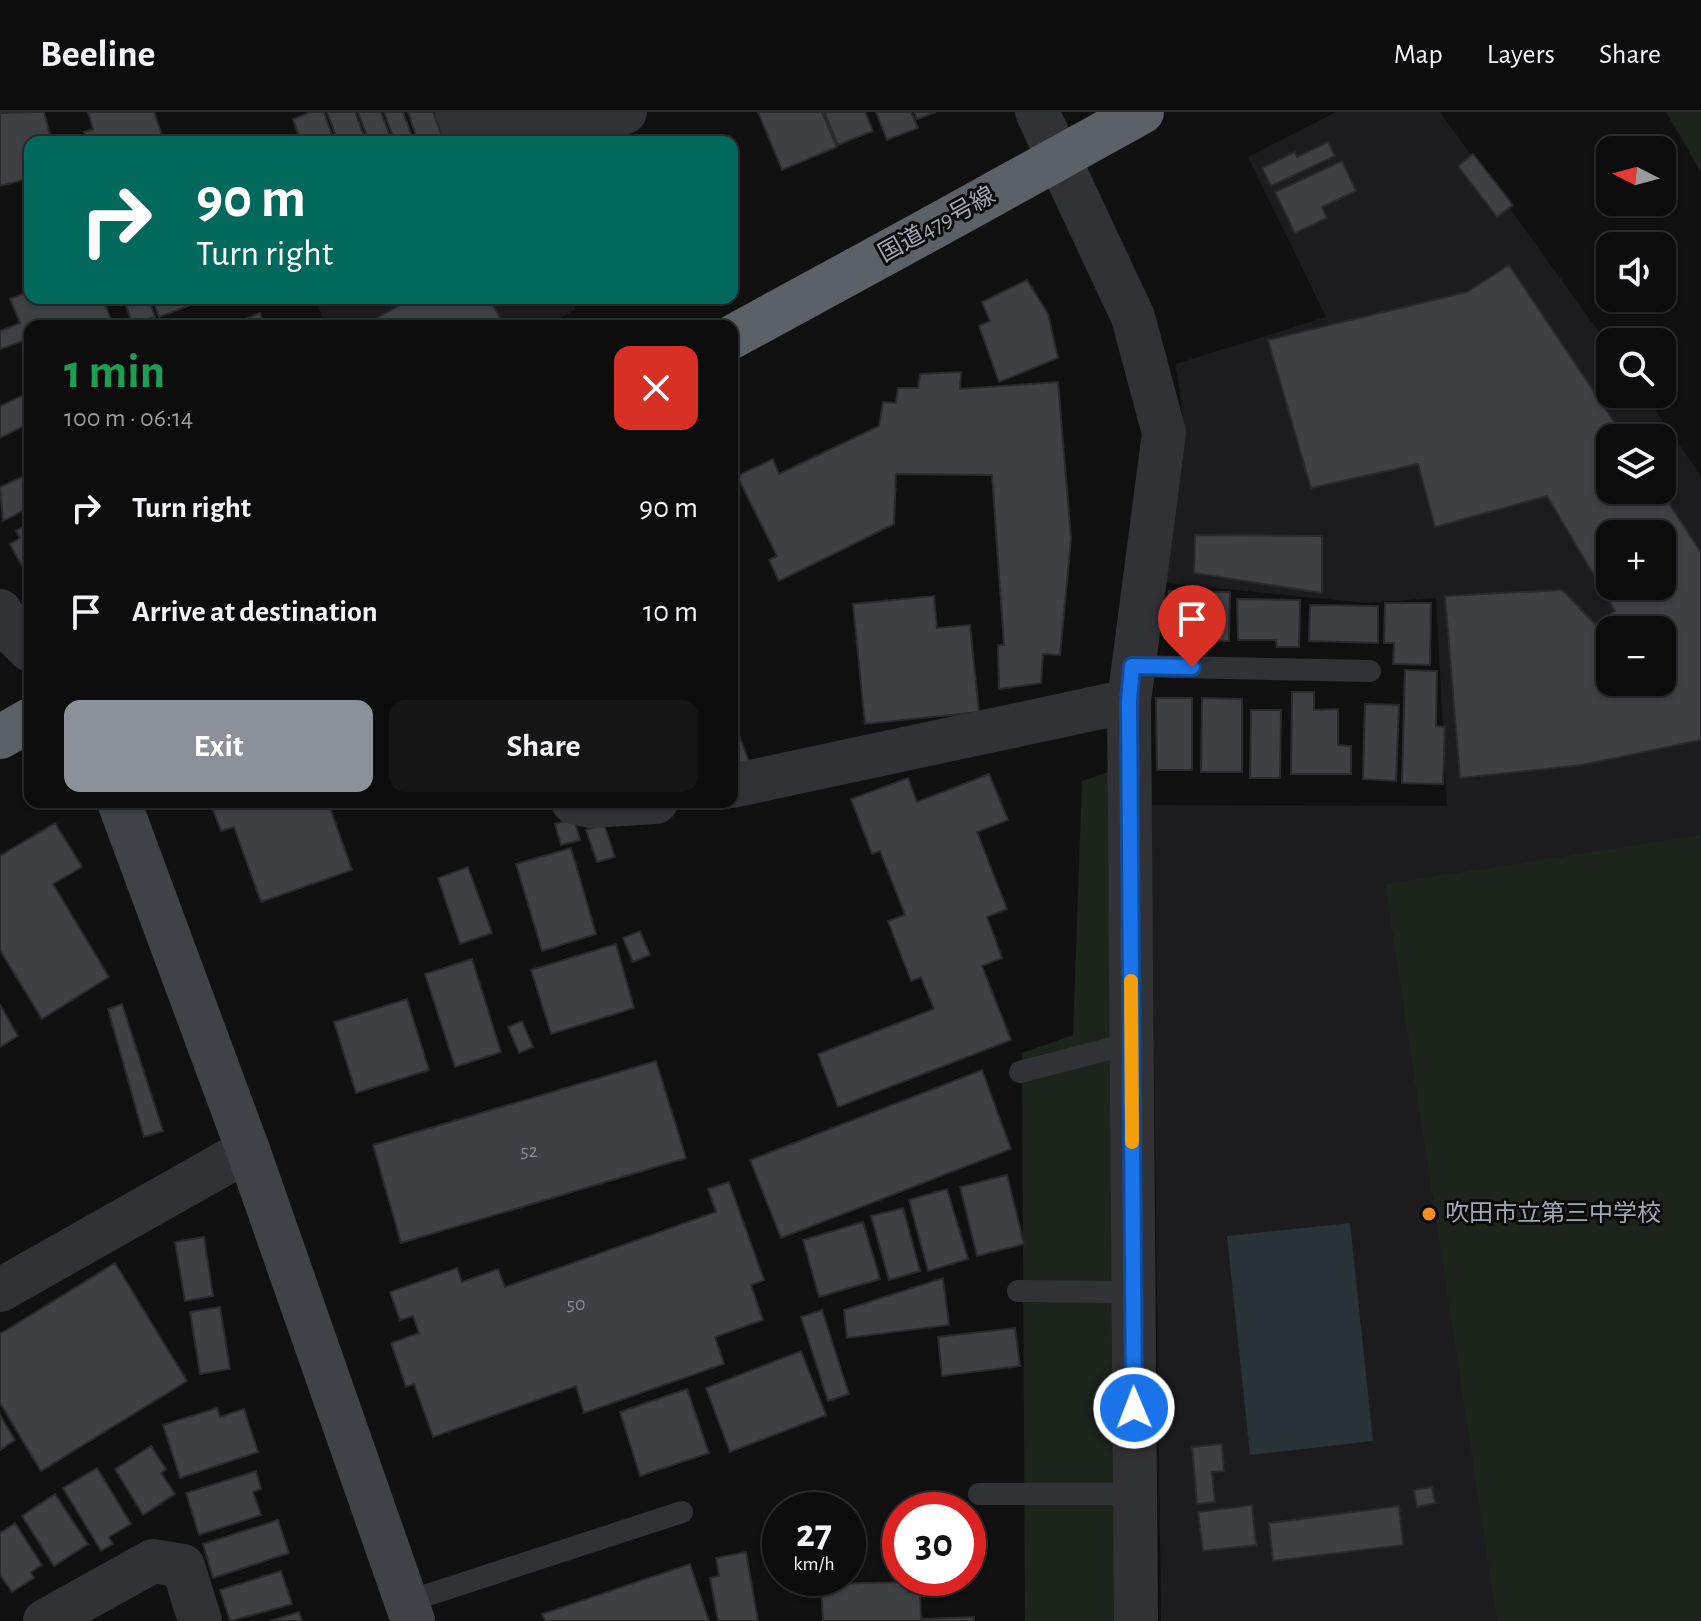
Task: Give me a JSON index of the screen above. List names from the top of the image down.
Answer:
{
  "streets": {
    "highway": ["国道479号線"]
  },
  "places": ["吹田市立第三中学校"],
  "house_numbers": ["52", "50"],
  "north": "left",
  "page": {
    "header": "Beeline",
    "nav": ["Map", "Layers", "Share"],
    "map_buttons": ["+", "−"],
    "turn": ["90 m", "Turn right"],
    "heading": ["1 min", "100 m · 06:14"],
    "list": [
      {
        "name": "Turn right",
        "value": "90 m"
      },
      {
        "name": "Arrive at destination",
        "value": "10 m"
      }
    ],
    "buttons": ["Exit", "Share"],
    "speed": "27 km/h",
    "limit": "30"
  }
}
